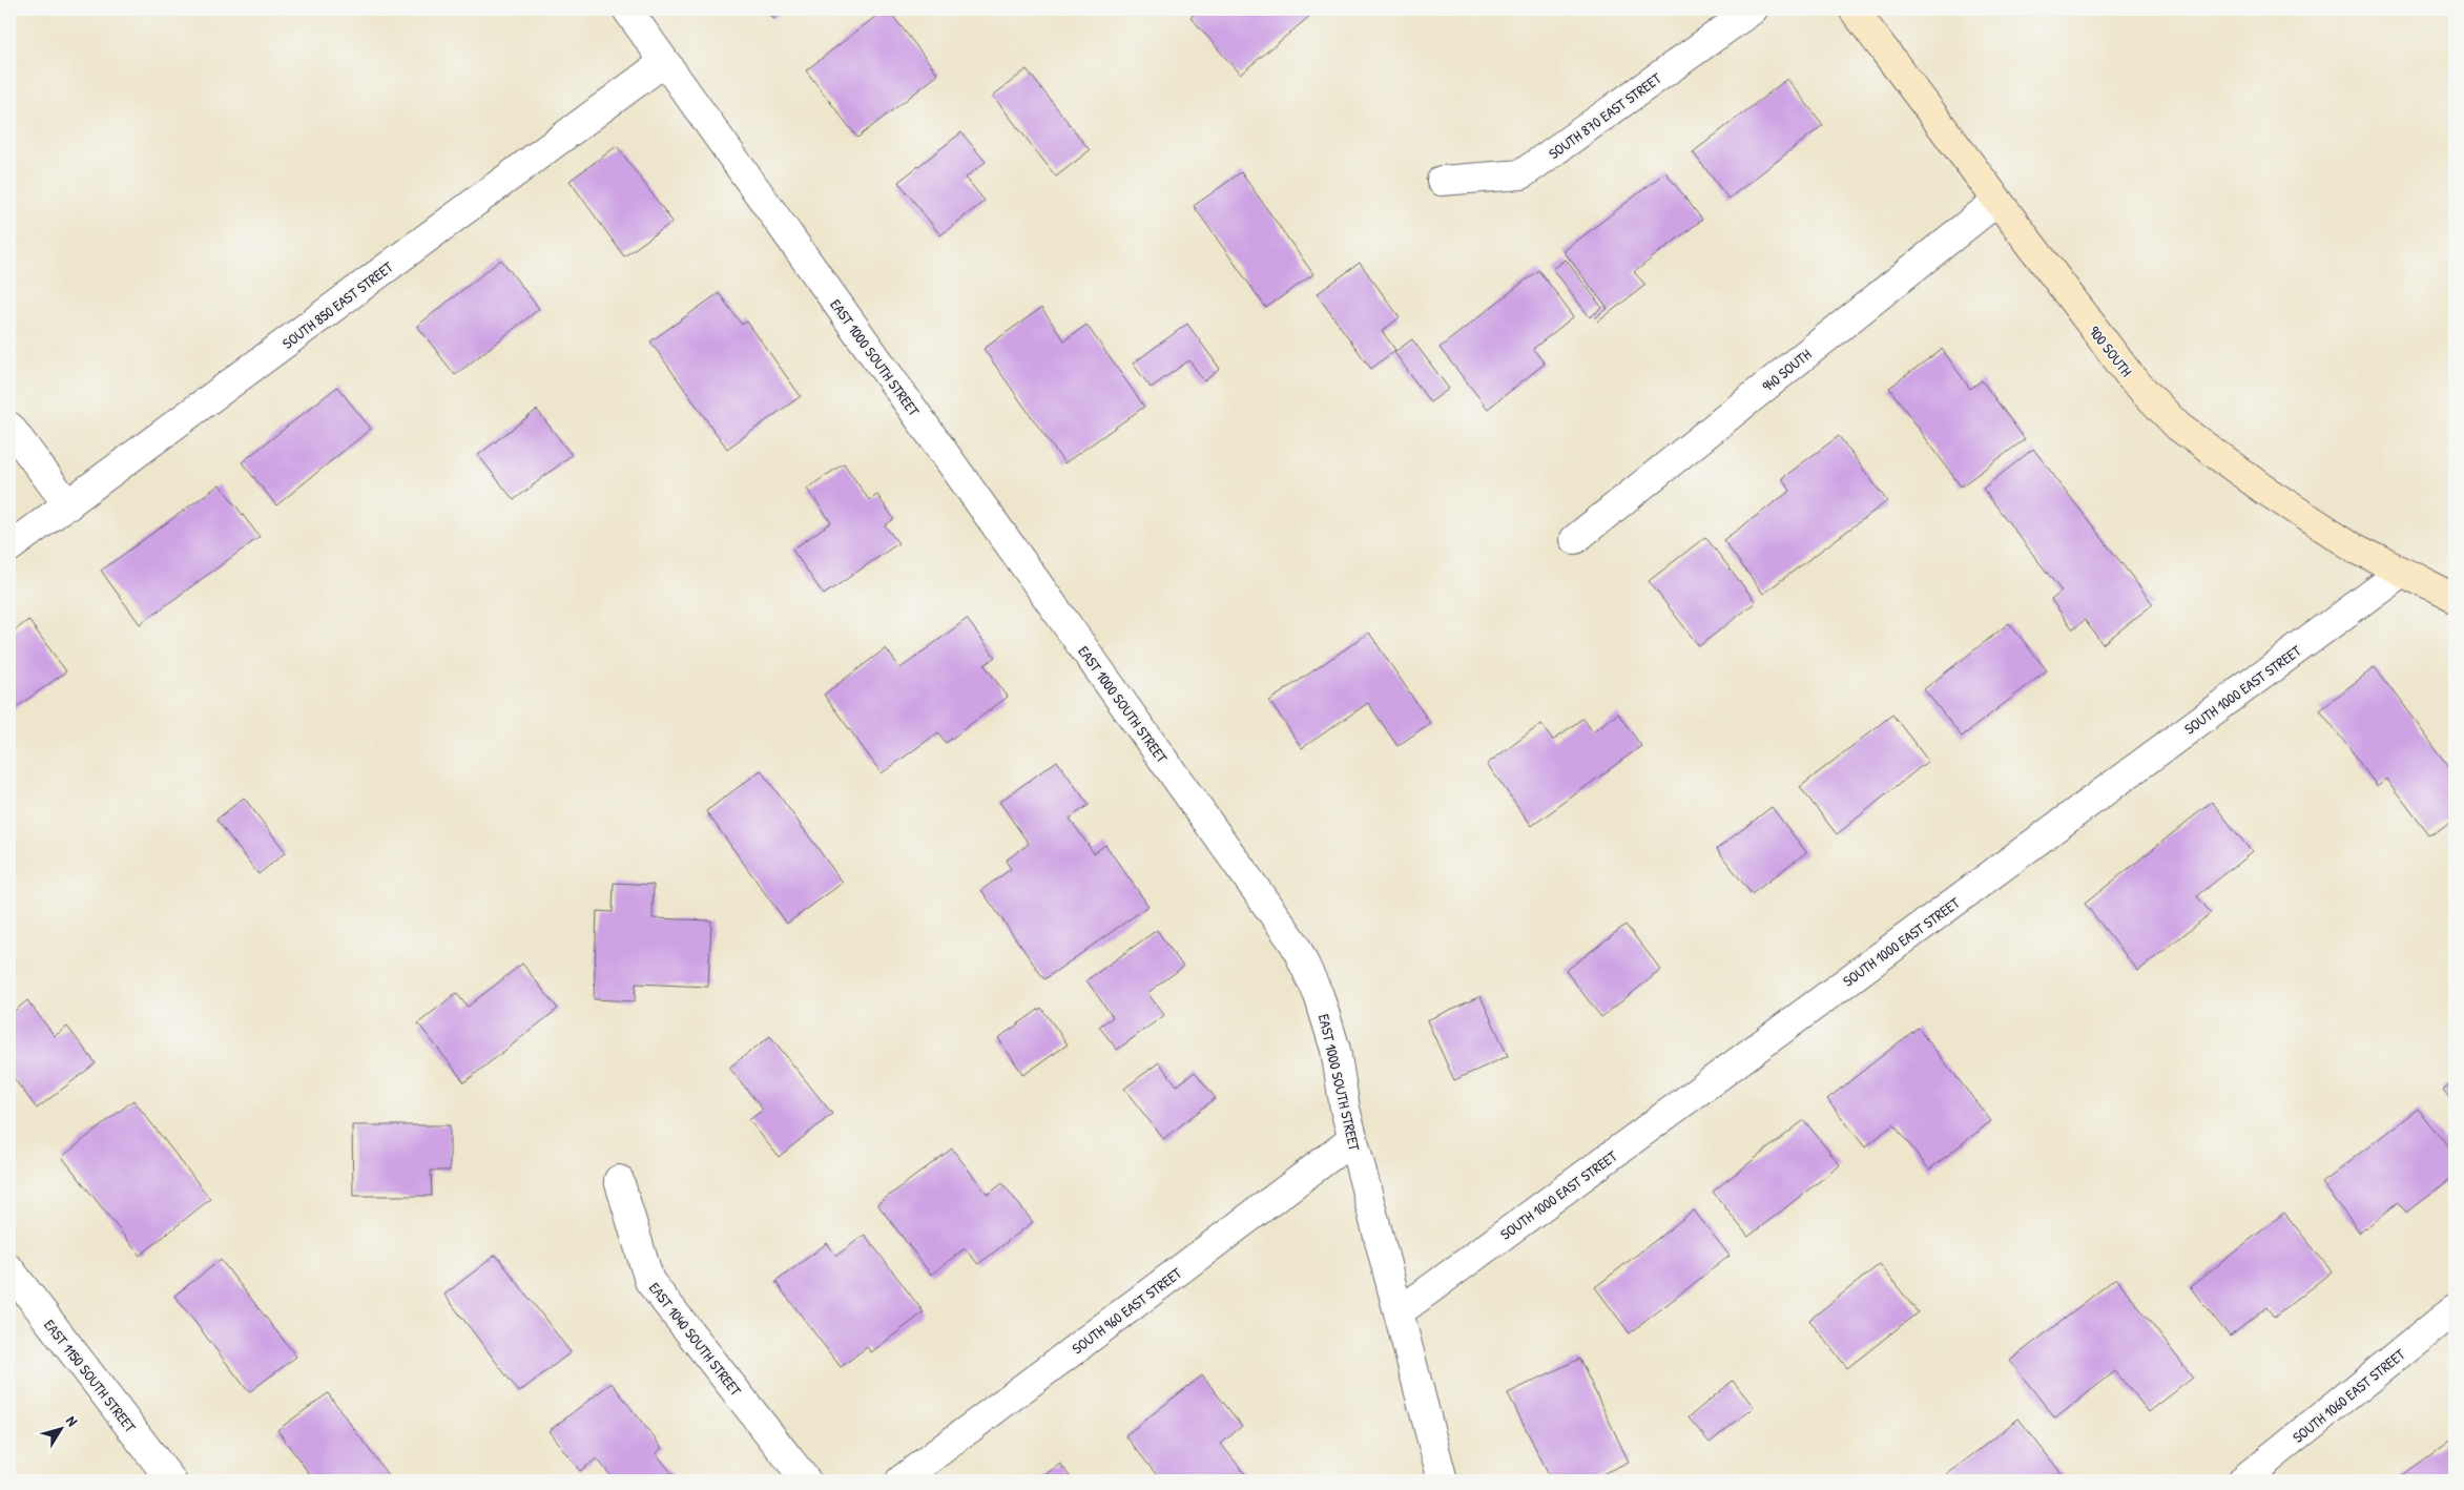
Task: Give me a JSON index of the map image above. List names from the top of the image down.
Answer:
{
  "streets": {
    "street": [
      "SOUTH 870 EAST STREET",
      "SOUTH 850 EAST STREET",
      "900 SOUTH",
      "EAST 1000 SOUTH STREET",
      "940 SOUTH",
      "SOUTH 1000 EAST STREET",
      "SOUTH 960 EAST STREET",
      "EAST 1040 SOUTH STREET",
      "EAST 1150 SOUTH STREET",
      "SOUTH 1060 EAST STREET"
    ]
  },
  "crossings": [
    ["SOUTH 850 EAST STREET", "EAST 1000 SOUTH STREET"],
    ["900 SOUTH", "940 SOUTH"],
    ["900 SOUTH", "SOUTH 1000 EAST STREET"],
    ["EAST 1000 SOUTH STREET", "SOUTH 1000 EAST STREET"],
    ["EAST 1000 SOUTH STREET", "SOUTH 960 EAST STREET"]
  ],
  "north": "top right"
}
